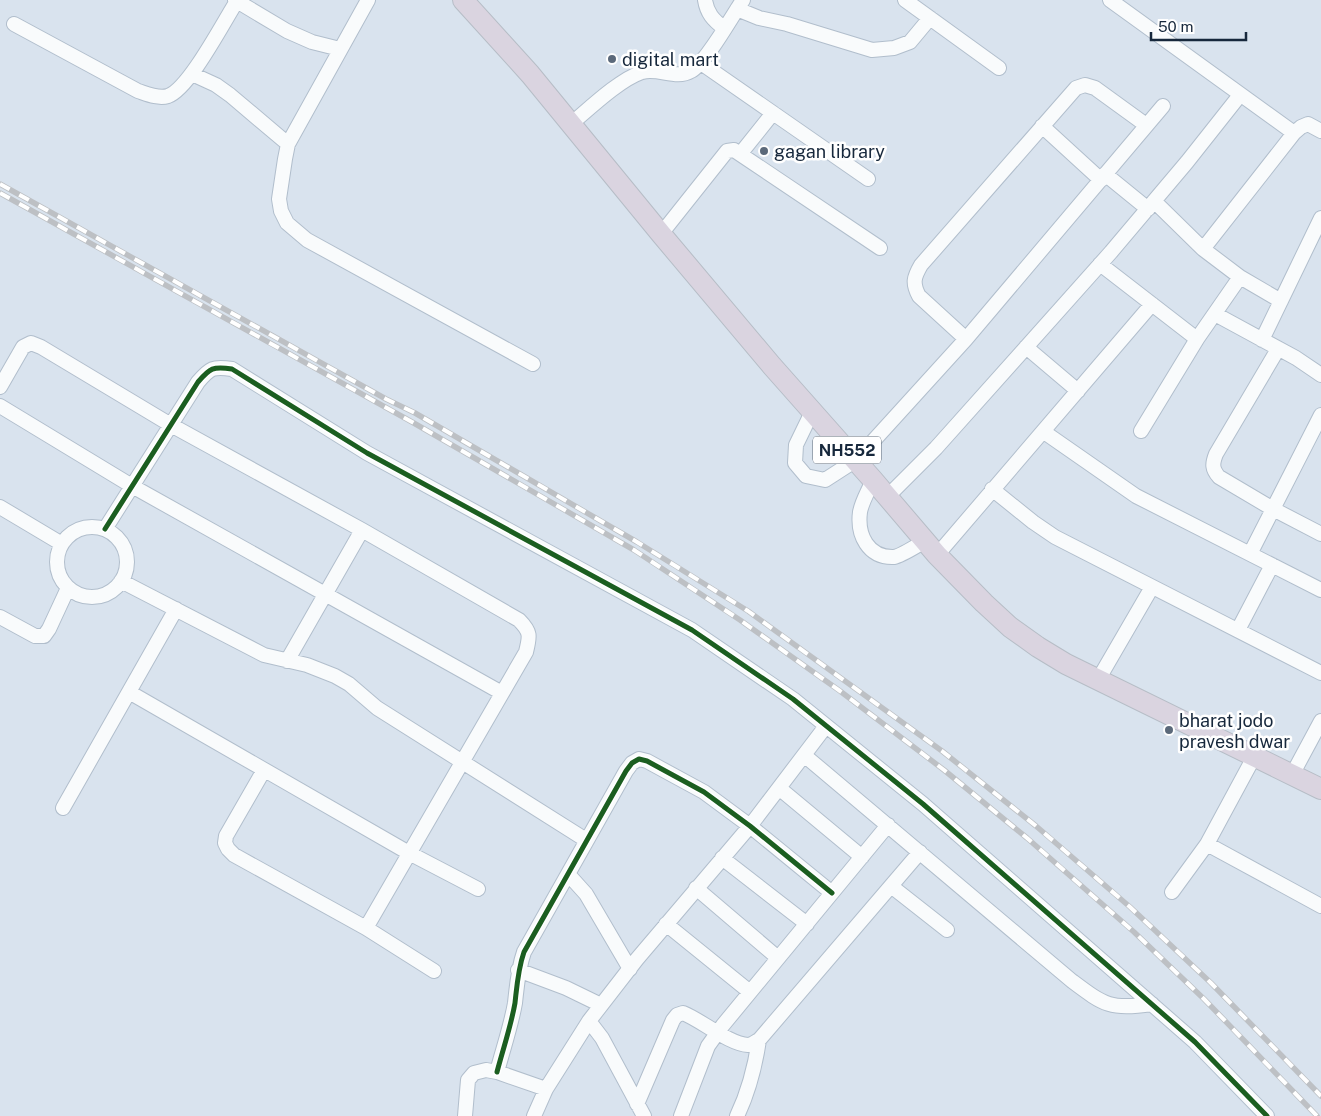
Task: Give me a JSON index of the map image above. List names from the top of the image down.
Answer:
{
  "streets": {
    "highway": ["NH552"]
  },
  "places": ["digital mart", "gagan library", "bharat jodo pravesh dwar"],
  "scale_bar": "50 m"
}
